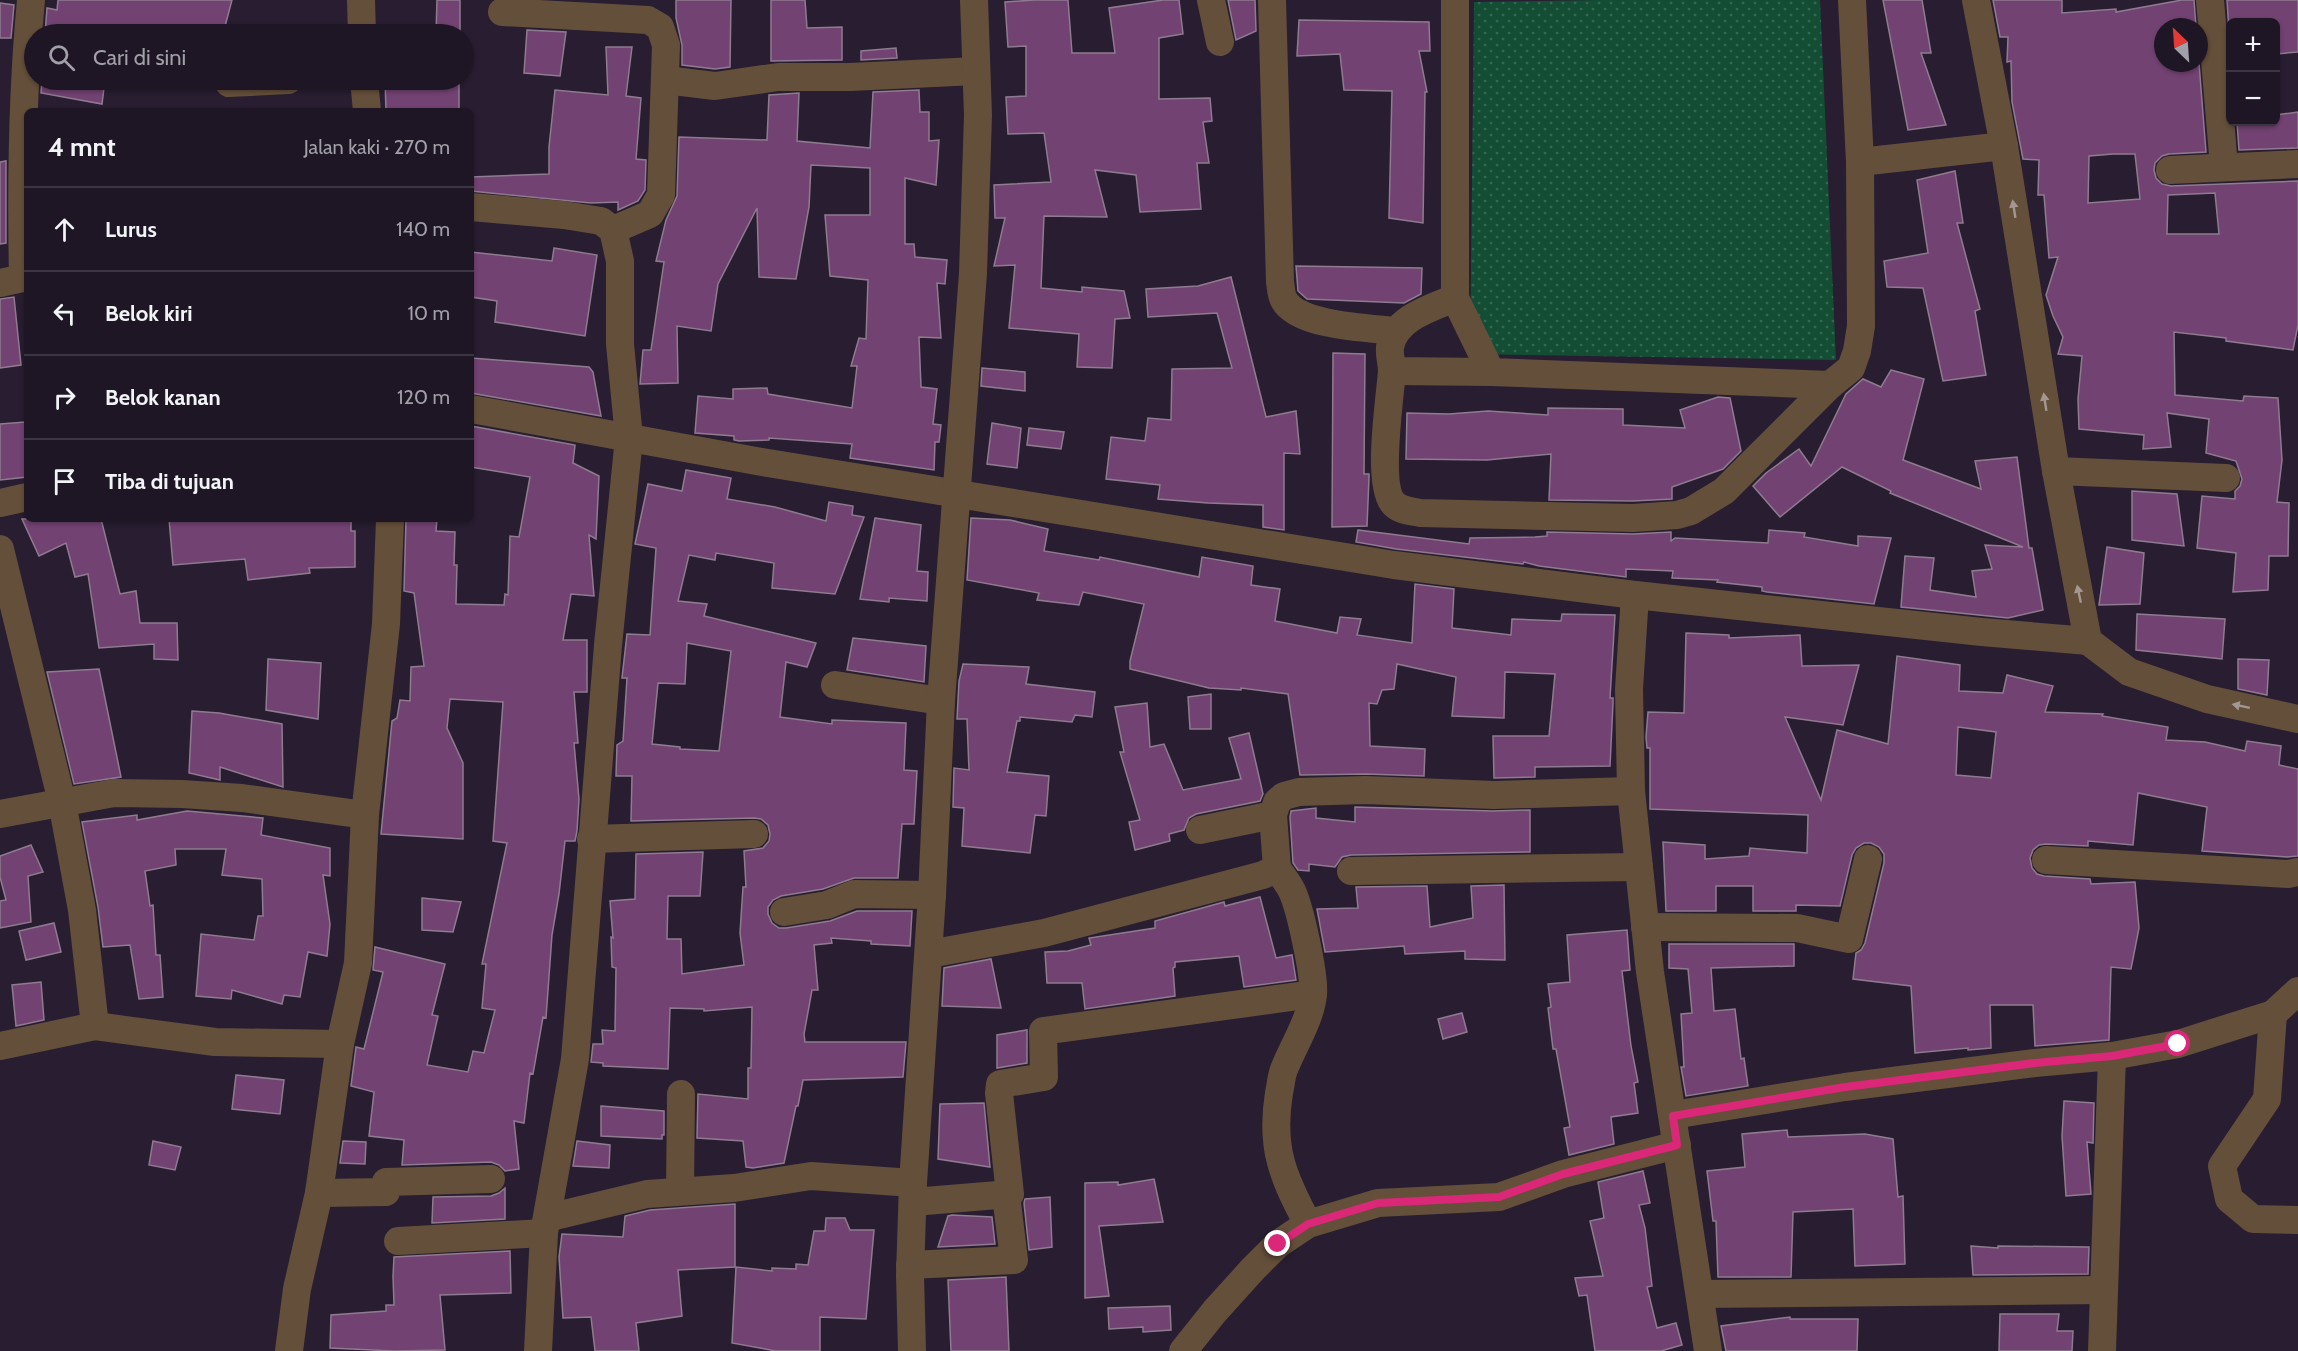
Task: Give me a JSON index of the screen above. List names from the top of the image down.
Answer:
{
  "north": "top left",
  "page": {
    "map_buttons": ["+", "−"],
    "search": "Cari di sini",
    "heading": ["4 mnt", "Jalan kaki · 270 m"],
    "list": [
      ["Lurus", "140 m"],
      ["Belok kiri", "10 m"],
      ["Belok kanan", "120 m"],
      "Tiba di tujuan"
    ]
  }
}
